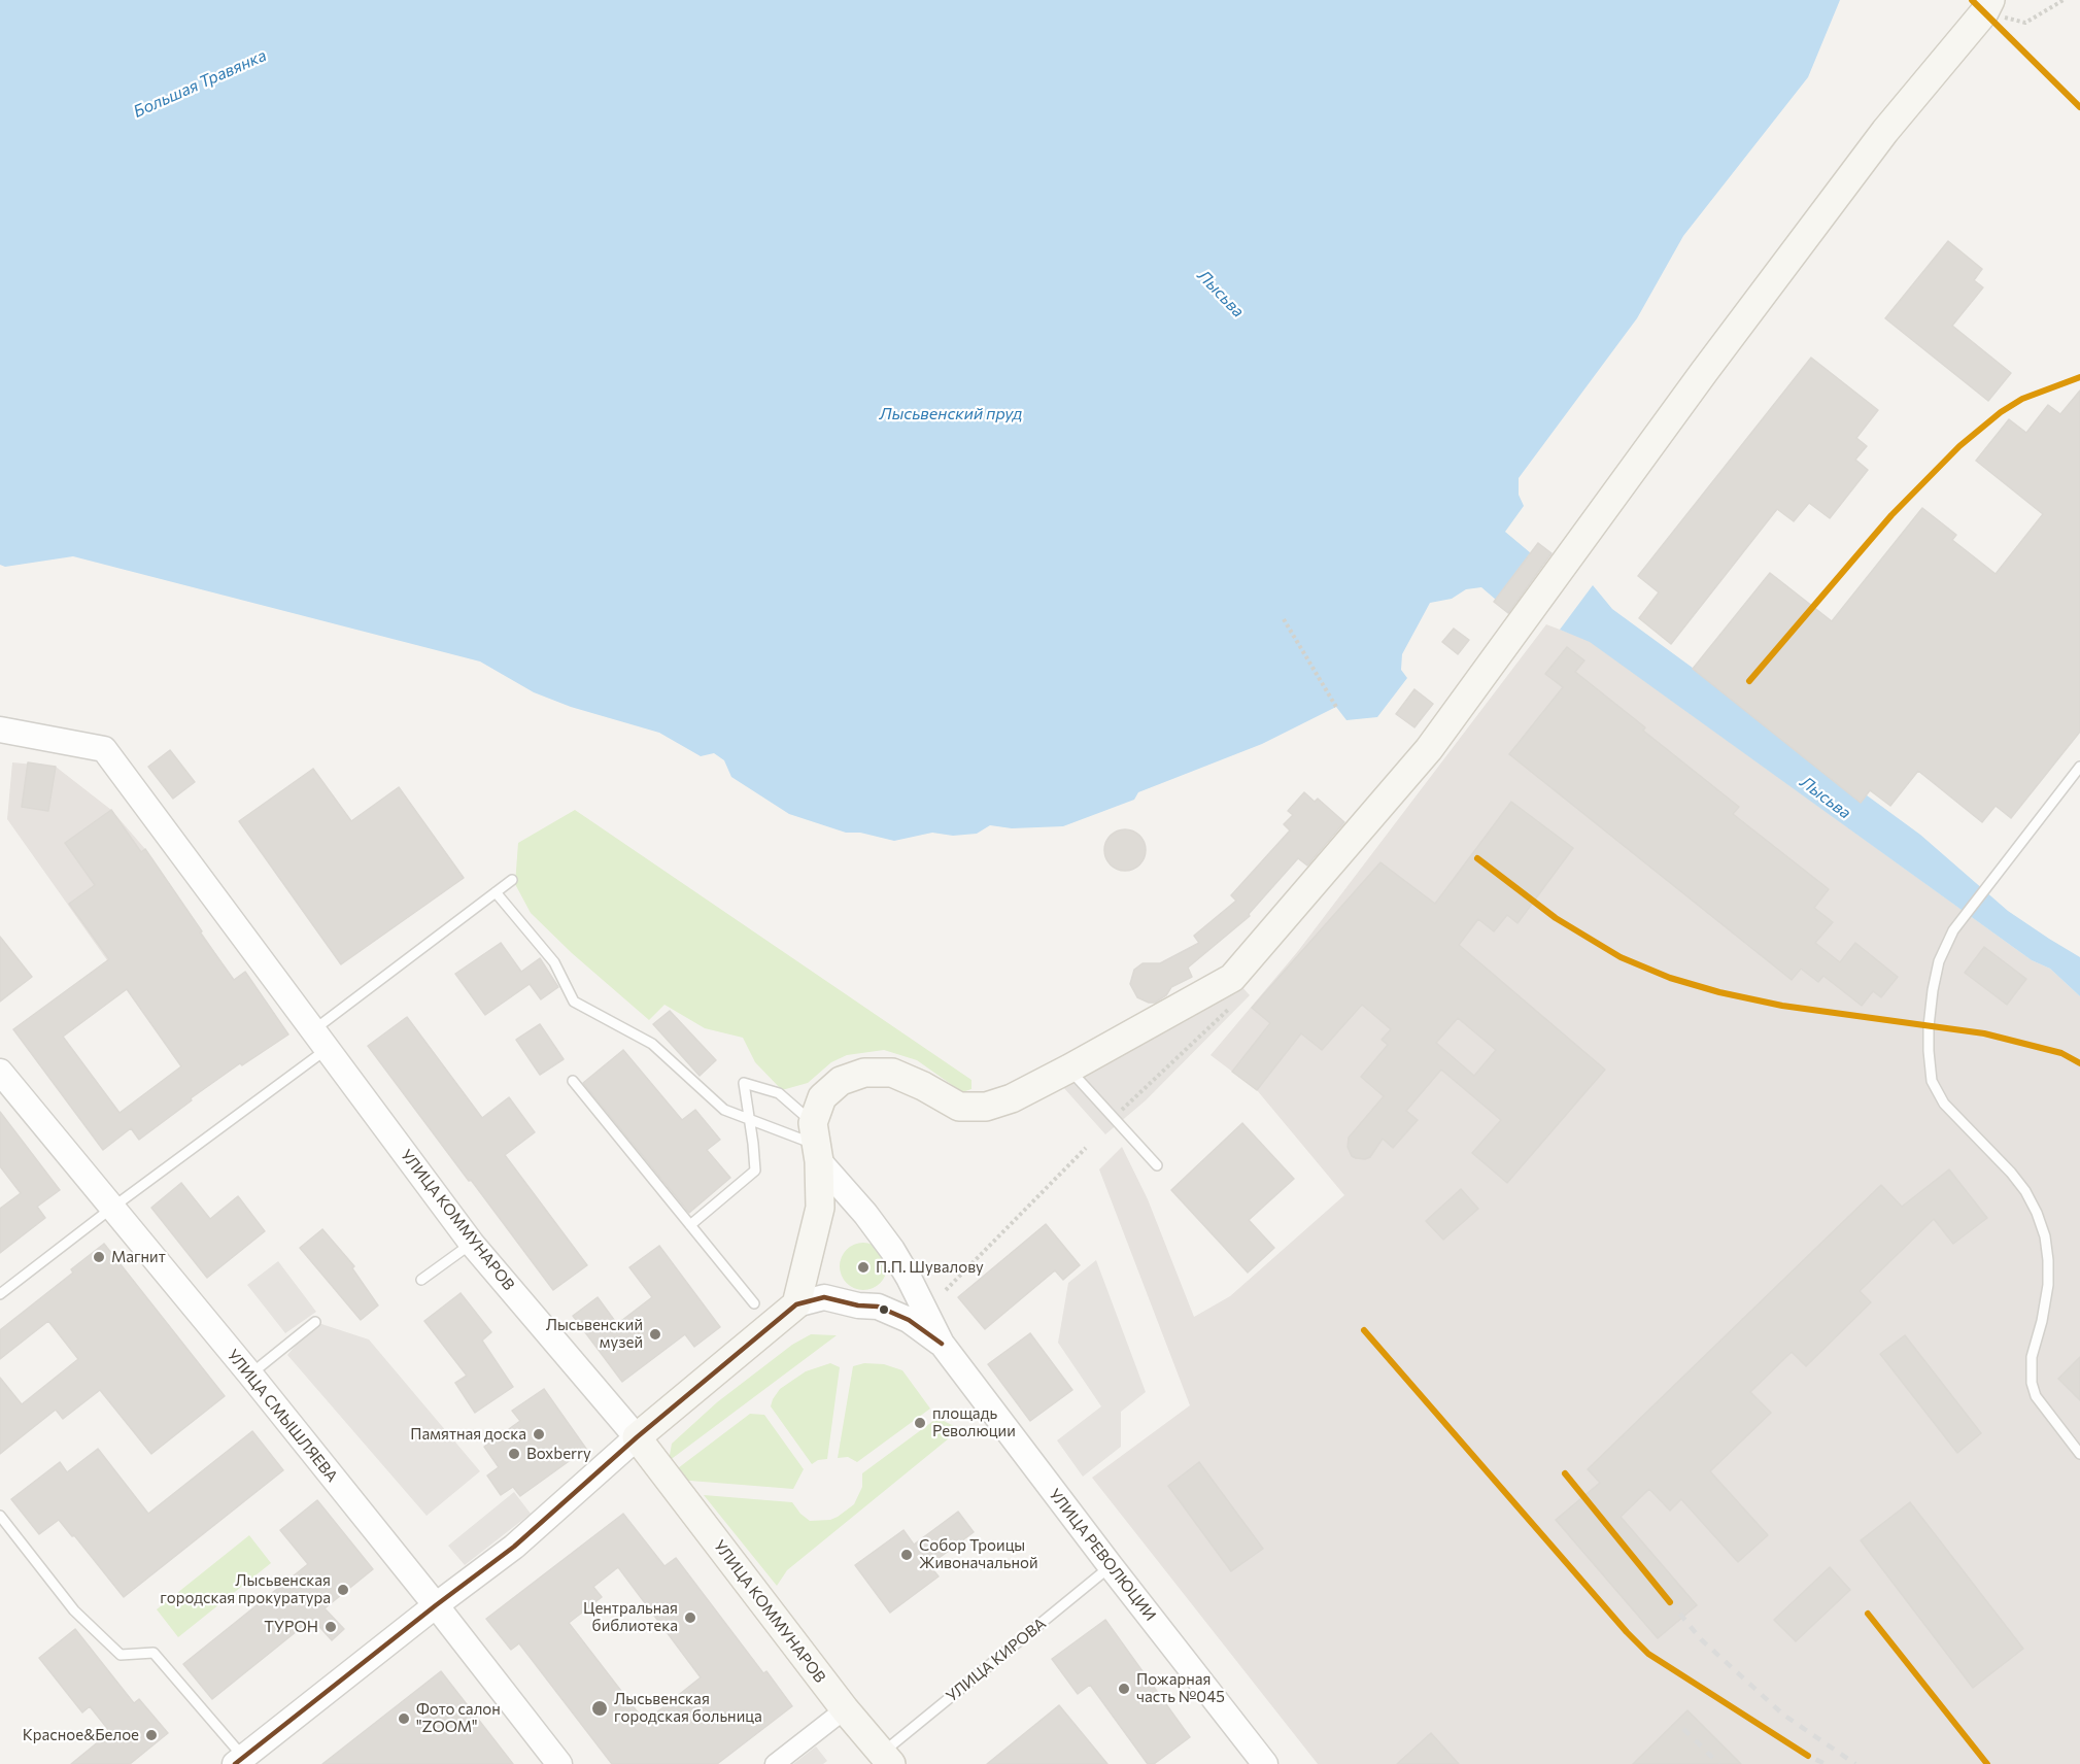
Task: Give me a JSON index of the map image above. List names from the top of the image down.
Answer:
{
  "streets": {
    "main road": ["УЛИЦА КОММУНАРОВ"],
    "street": ["УЛИЦА СМЫШЛЯЕВА", "УЛИЦА РЕВОЛЮЦИИ"],
    "lane": ["УЛИЦА КИРОВА"]
  },
  "crossings": [
    ["УЛИЦА КОММУНАРОВ", "УЛИЦА КИРОВА"],
    ["УЛИЦА РЕВОЛЮЦИИ", "УЛИЦА КИРОВА"]
  ],
  "water": ["Большая Травянка", "Лысьва", "Лысьвенский пруд"],
  "places": [
    "Магнит",
    "П.П. Шувалову",
    "Лысьвенский музей",
    "площадь Революции",
    "Памятная доска",
    "Boxberry",
    "Собор Троицы Живоначальной",
    "Лысьвенская городская прокуратура",
    "Центральная библиотека",
    "ТУРОН",
    "Пожарная часть №045",
    "Лысьвенская городская больница",
    "Фото салон \"ZOOM\"",
    "Красное&Белое"
  ]
}
